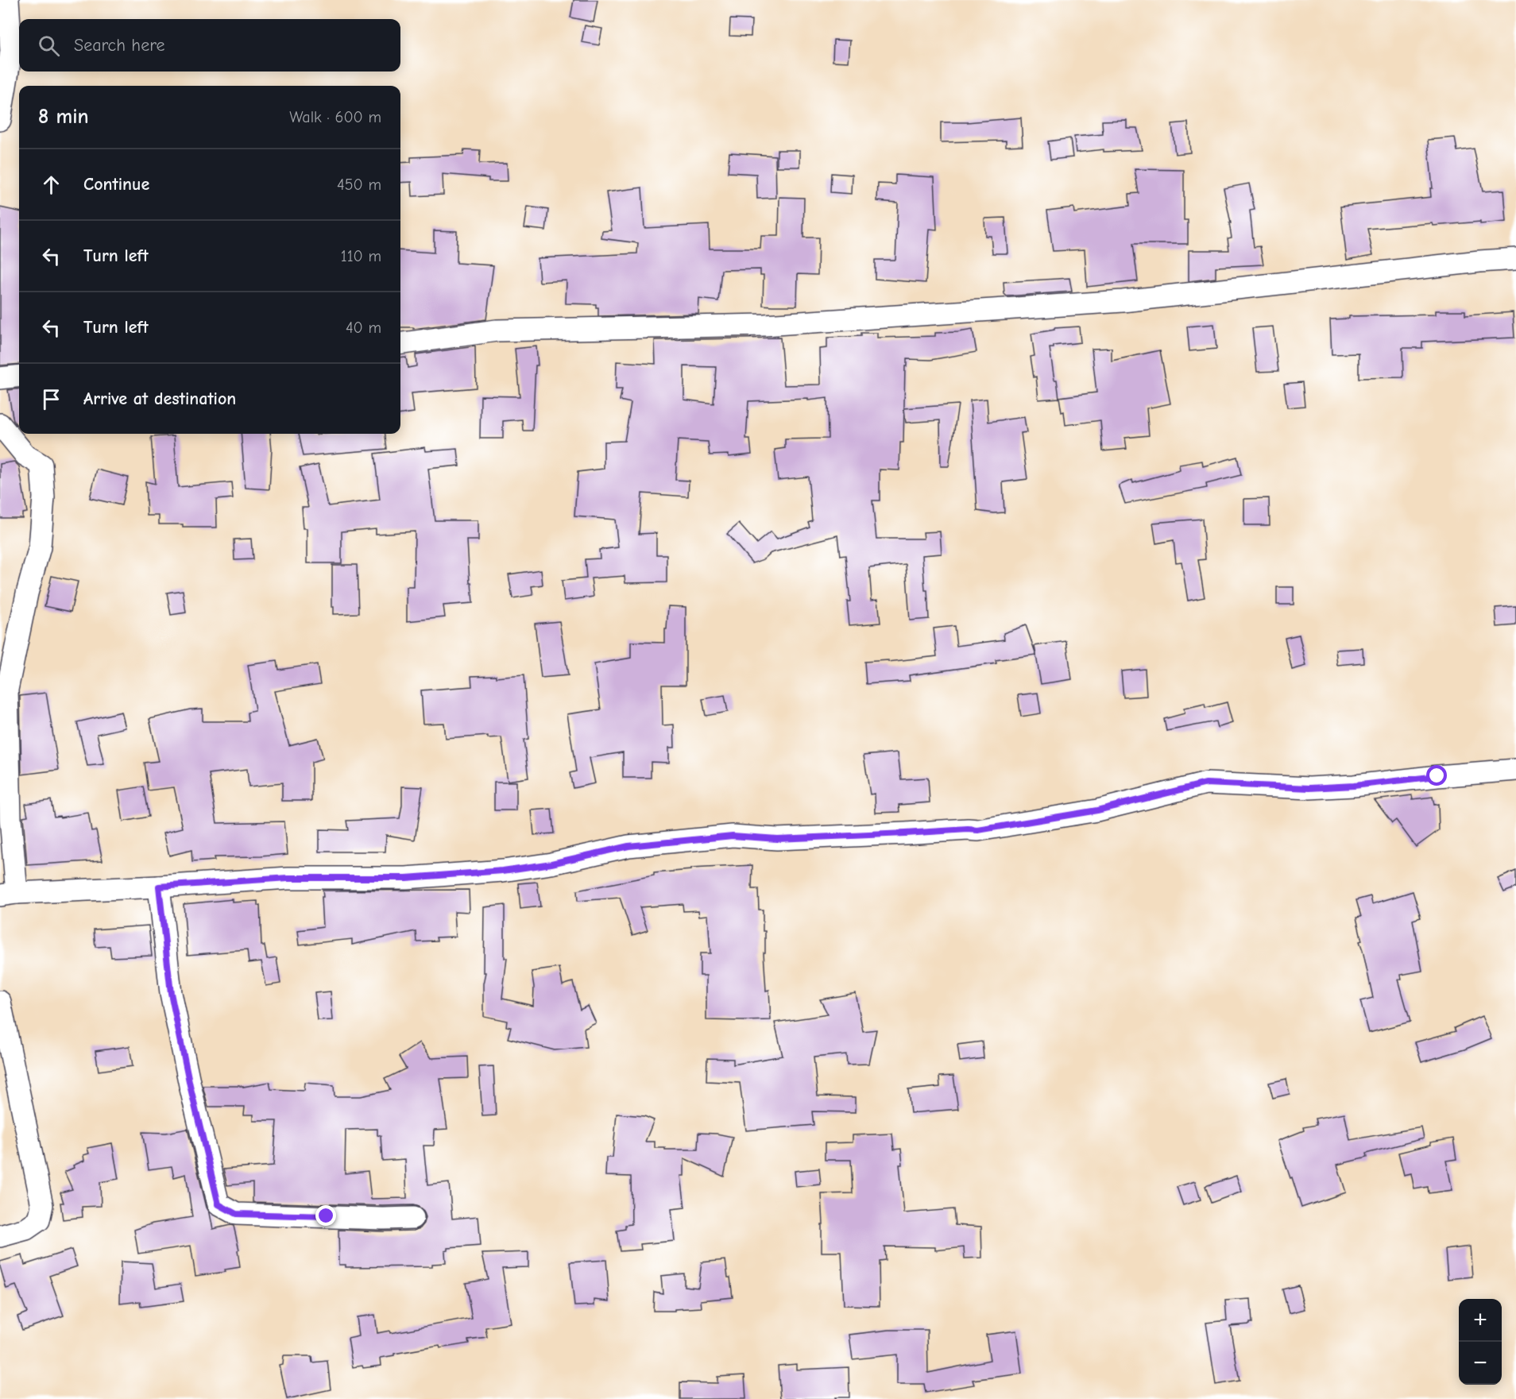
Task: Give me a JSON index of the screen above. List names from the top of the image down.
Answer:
{
  "page": {
    "search": "Search here",
    "heading": ["8 min", "Walk · 600 m"],
    "list": [
      ["Continue", "450 m"],
      ["Turn left", "110 m"],
      ["Turn left", "40 m"],
      "Arrive at destination"
    ],
    "map_buttons": ["+", "−"]
  }
}
